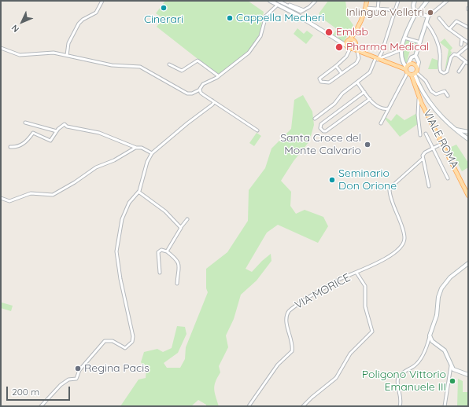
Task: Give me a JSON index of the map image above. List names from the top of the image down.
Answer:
{
  "streets": {
    "main road": ["VIALE ROMA"],
    "street": ["VIA MORICE"]
  },
  "places": [
    "Cinerari",
    "Inlingua Velletri",
    "Cappella Mecheri",
    "Emlab",
    "Pharma Medical",
    "Santa Croce del Monte Calvario",
    "Seminario Don Orione",
    "Regina Pacis",
    "Poligono Vittorio Emanuele III"
  ],
  "scale_bar": "200 m",
  "north": "bottom left"
}
